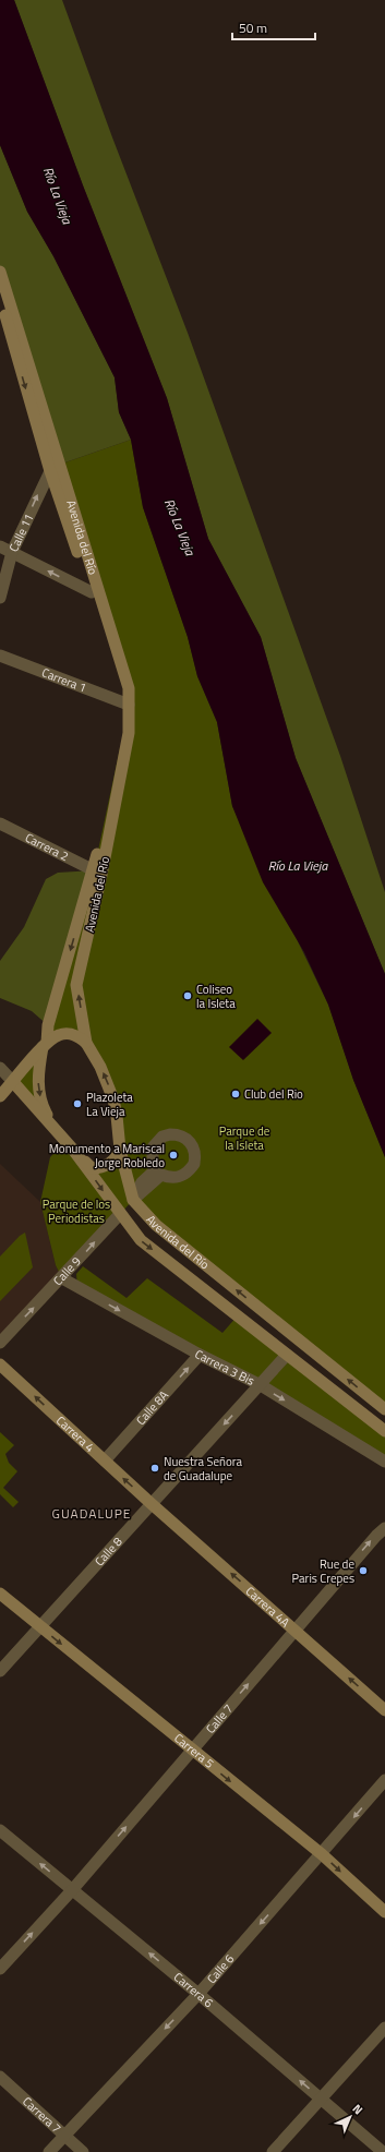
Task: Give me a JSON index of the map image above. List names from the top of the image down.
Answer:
{
  "streets": {
    "main road": [
      "Avenida del Río",
      "Calle 9",
      "Carrera 4",
      "Carrera 4A",
      "Carrera 5"
    ],
    "street": [
      "Calle 11",
      "Carrera 1",
      "Carrera 2",
      "Carrera 3 Bis",
      "Calle 8A",
      "Calle 8",
      "Calle 7",
      "Calle 6",
      "Carrera 6",
      "Carrera 7"
    ]
  },
  "crossings": [
    ["Calle 11", "Avenida del Río"],
    ["Avenida del Río", "Carrera 1"],
    ["Avenida del Río", "Carrera 2"],
    ["Avenida del Río", "Calle 9"],
    ["Avenida del Río", "Calle 8"],
    ["Calle 9", "Carrera 3 Bis"],
    ["Carrera 3 Bis", "Calle 8A"],
    ["Carrera 3 Bis", "Calle 8"],
    ["Calle 8A", "Carrera 4"],
    ["Carrera 4", "Calle 8"],
    ["Carrera 4", "Carrera 4A"],
    ["Calle 8", "Carrera 4A"],
    ["Calle 8", "Carrera 5"],
    ["Carrera 4A", "Calle 7"],
    ["Calle 7", "Carrera 5"],
    ["Calle 7", "Carrera 6"],
    ["Carrera 5", "Calle 6"],
    ["Calle 6", "Carrera 6"],
    ["Calle 6", "Carrera 7"]
  ],
  "one_way": [
    "Calle 11",
    "Calle 9",
    "Carrera 3 Bis",
    "Calle 8A",
    "Carrera 4",
    "Calle 8",
    "Carrera 4A",
    "Calle 7",
    "Carrera 5",
    "Calle 6",
    "Carrera 6"
  ],
  "districts": ["GUADALUPE"],
  "water": ["Río La Vieja"],
  "parks": ["Parque de la Isleta", "Parque de los Periodistas"],
  "places": [
    "Coliseo la Isleta",
    "Club del Rio",
    "Plazoleta La Vieja",
    "Monumento a Mariscal Jorge Robledo",
    "Nuestra Señora de Guadalupe",
    "Rue de Paris Crepes"
  ],
  "scale_bar": "50 m",
  "north": "top right"
}
